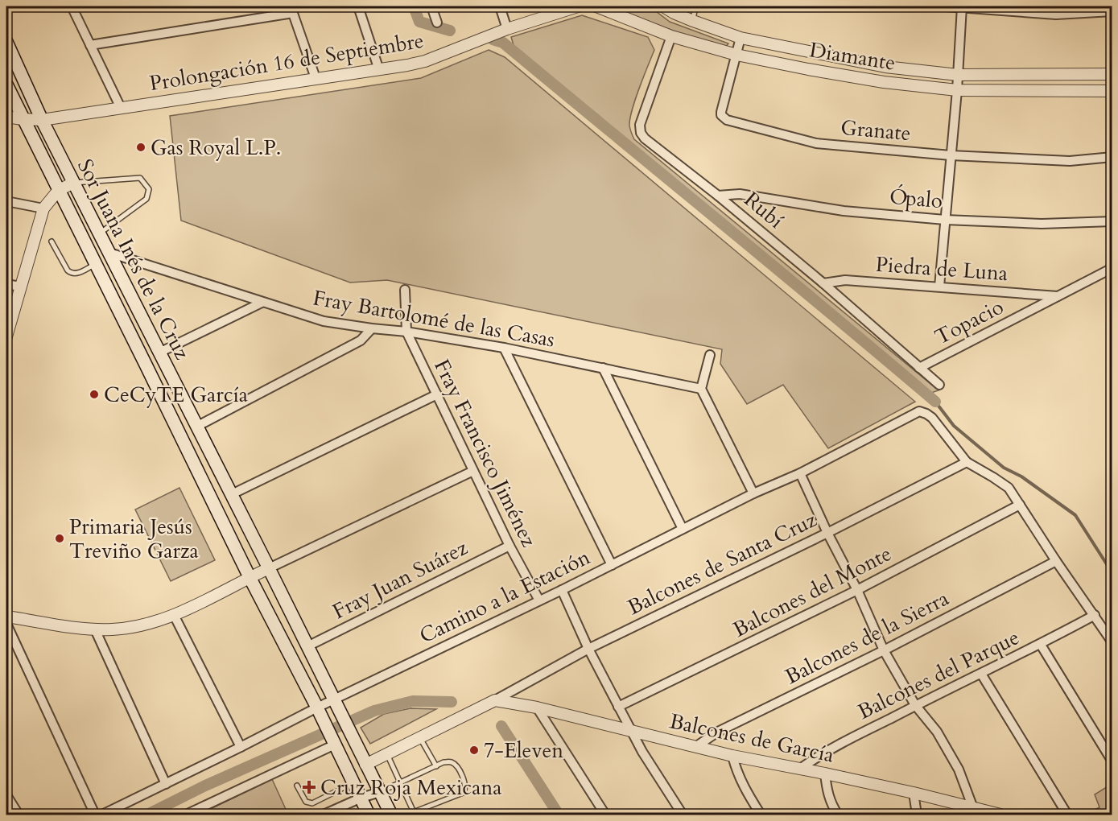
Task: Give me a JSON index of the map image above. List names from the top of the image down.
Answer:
{
  "streets": {
    "main road": ["Sor Juana Inés de la Cruz"],
    "street": [
      "Diamante",
      "Prolongación 16 de Septiembre",
      "Granate",
      "Ópalo",
      "Rubí",
      "Piedra de Luna",
      "Fray Bartolomé de las Casas",
      "Topacio",
      "Fray Francisco Jiménez",
      "Balcones de Santa Cruz",
      "Fray Juan Suárez",
      "Balcones del Monte",
      "Camino a la Estación",
      "Balcones de la Sierra",
      "Balcones del Parque",
      "Balcones de García"
    ]
  },
  "crossings": [
    ["Diamante", "Granate"],
    ["Diamante", "Rubí"],
    ["Prolongación 16 de Septiembre", "Sor Juana Inés de la Cruz"],
    ["Ópalo", "Rubí"],
    ["Rubí", "Piedra de Luna"],
    ["Rubí", "Topacio"],
    ["Sor Juana Inés de la Cruz", "Fray Bartolomé de las Casas"],
    ["Sor Juana Inés de la Cruz", "Fray Juan Suárez"],
    ["Sor Juana Inés de la Cruz", "Camino a la Estación"],
    ["Piedra de Luna", "Topacio"],
    ["Fray Bartolomé de las Casas", "Fray Francisco Jiménez"],
    ["Fray Francisco Jiménez", "Fray Juan Suárez"],
    ["Fray Francisco Jiménez", "Camino a la Estación"],
    ["Balcones de Santa Cruz", "Camino a la Estación"],
    ["Balcones de Santa Cruz", "Balcones de García"],
    ["Balcones de la Sierra", "Balcones de García"],
    ["Balcones del Parque", "Balcones de García"]
  ],
  "places": {
    "other": [
      "Gas Royal L.P.",
      "CeCyTE García",
      "Primaria Jesús Treviño Garza",
      "7-Eleven"
    ],
    "health": ["Cruz Roja Mexicana"]
  }
}
